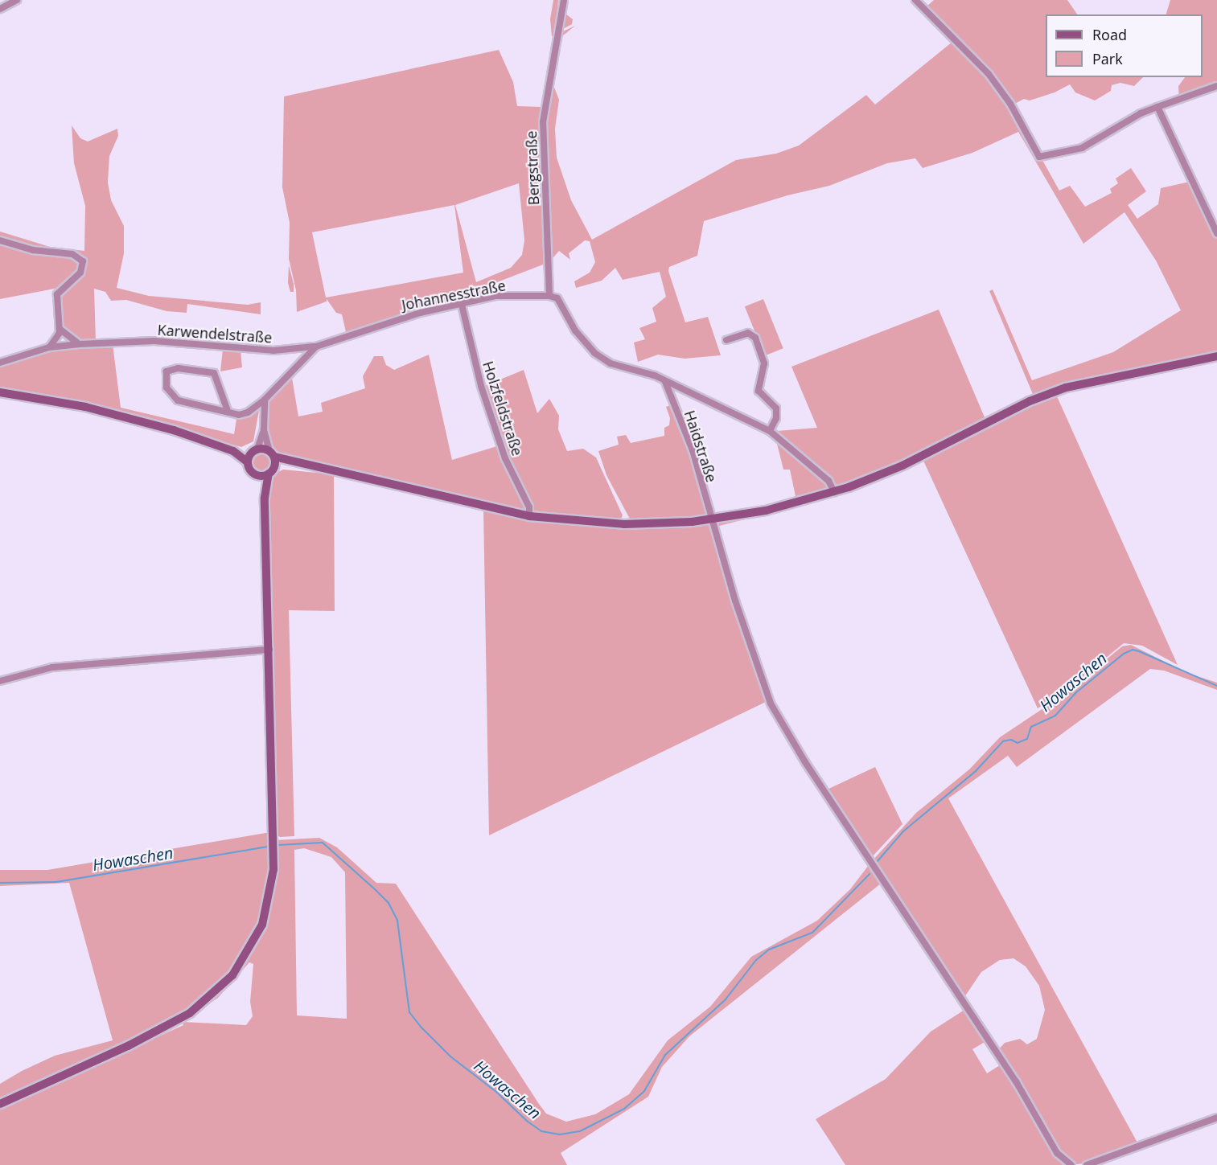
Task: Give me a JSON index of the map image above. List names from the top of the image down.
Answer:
{
  "streets": {
    "street": [
      "Bergstraße",
      "Johannesstraße",
      "Karwendelstraße",
      "Holzfeldstraße",
      "Haidstraße"
    ]
  },
  "crossings": [
    ["Bergstraße", "Johannesstraße"],
    ["Johannesstraße", "Karwendelstraße"],
    ["Johannesstraße", "Holzfeldstraße"]
  ],
  "water": ["Howaschen"],
  "legend": ["Road", "Park"]
}
